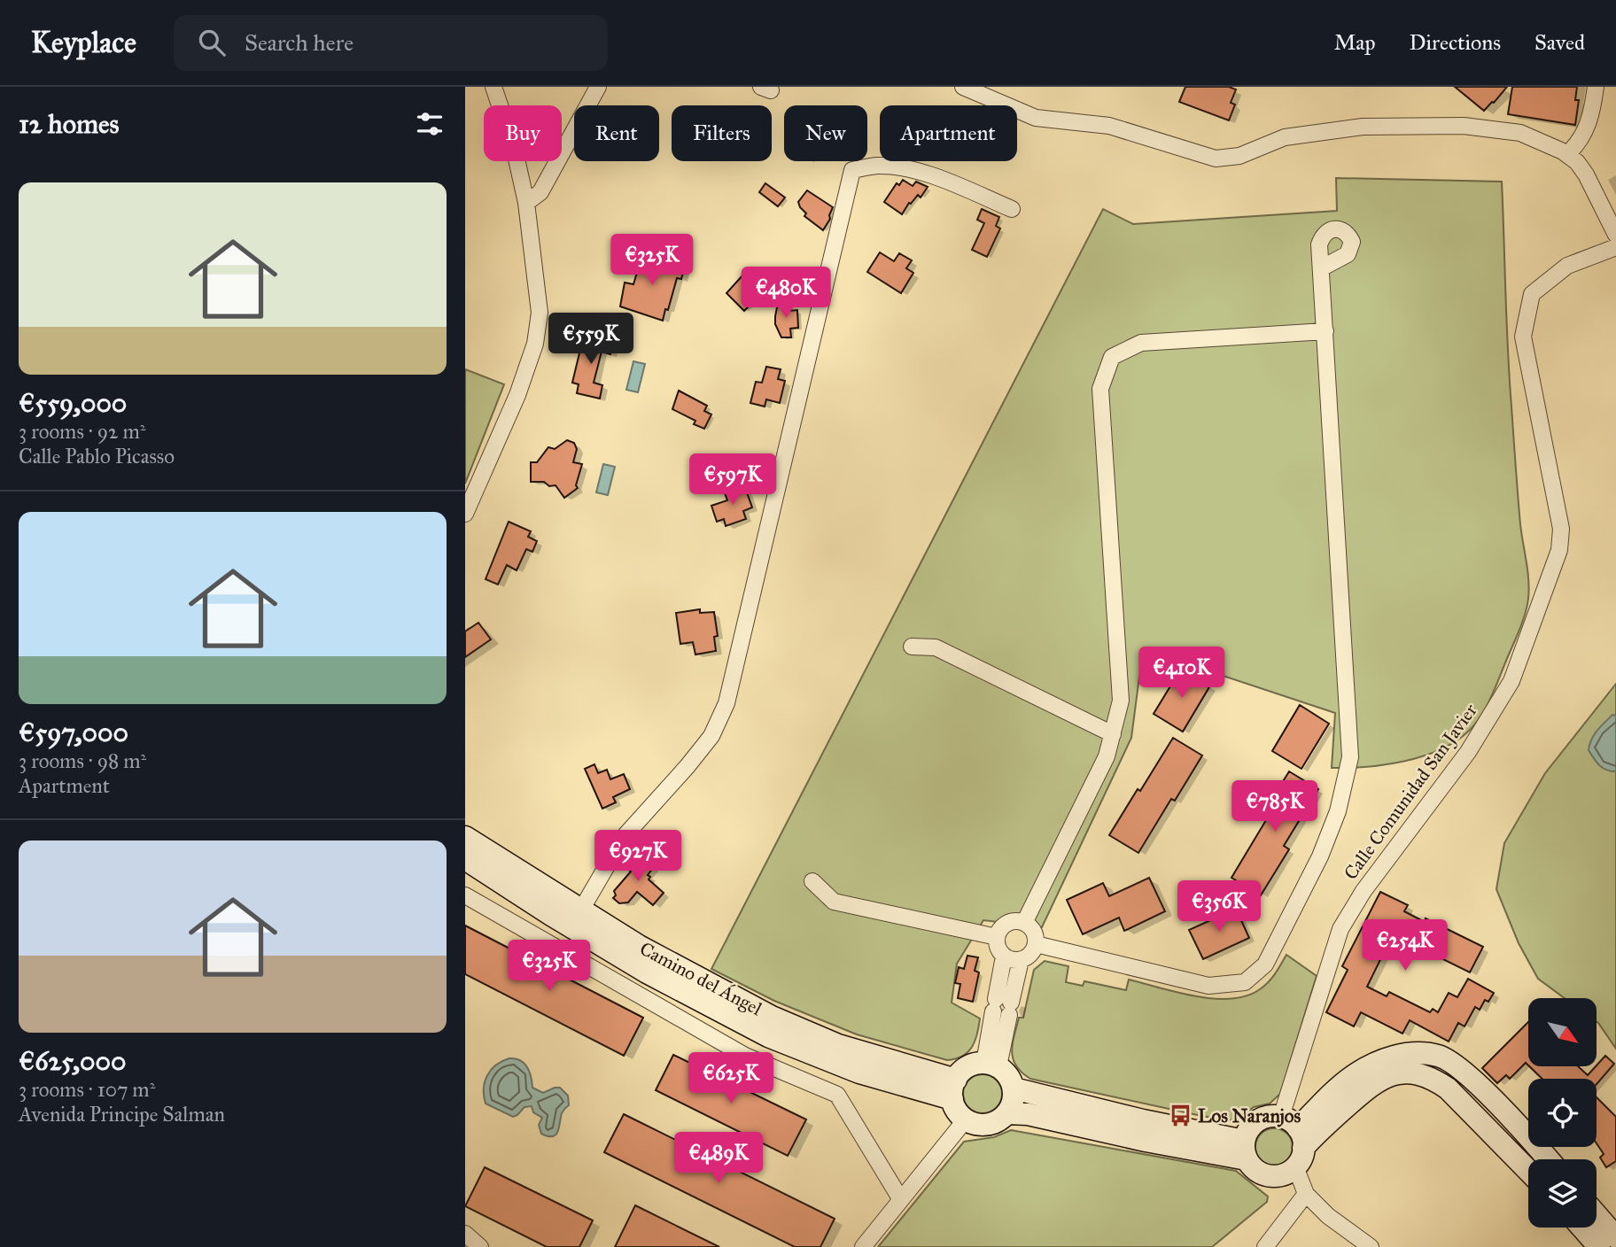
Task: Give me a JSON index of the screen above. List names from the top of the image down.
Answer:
{
  "streets": {
    "street": ["Calle Comunidad San Javier", "Camino del Ángel"]
  },
  "places": {
    "bus stop": ["Los Naranjos"]
  },
  "north": "bottom right",
  "page": {
    "header": "Keyplace",
    "search": "Search here",
    "nav": ["Map", "Directions", "Saved"],
    "heading": "12 homes",
    "chip": [
      "Buy",
      "Rent",
      "Filters",
      "New",
      "Apartment"
    ],
    "list": [
      {
        "name": "€559,000",
        "note": "3 rooms · 92 m² · Calle Pablo Picasso"
      },
      {
        "name": "€597,000",
        "note": "3 rooms · 98 m² · Apartment"
      },
      {
        "name": "€625,000",
        "note": "3 rooms · 107 m² · Avenida Principe Salman"
      }
    ],
    "price": [
      "€325K",
      "€480K",
      "€559K",
      "€597K",
      "€410K",
      "€785K",
      "€927K",
      "€356K",
      "€254K",
      "€325K",
      "€625K",
      "€489K"
    ]
  }
}
